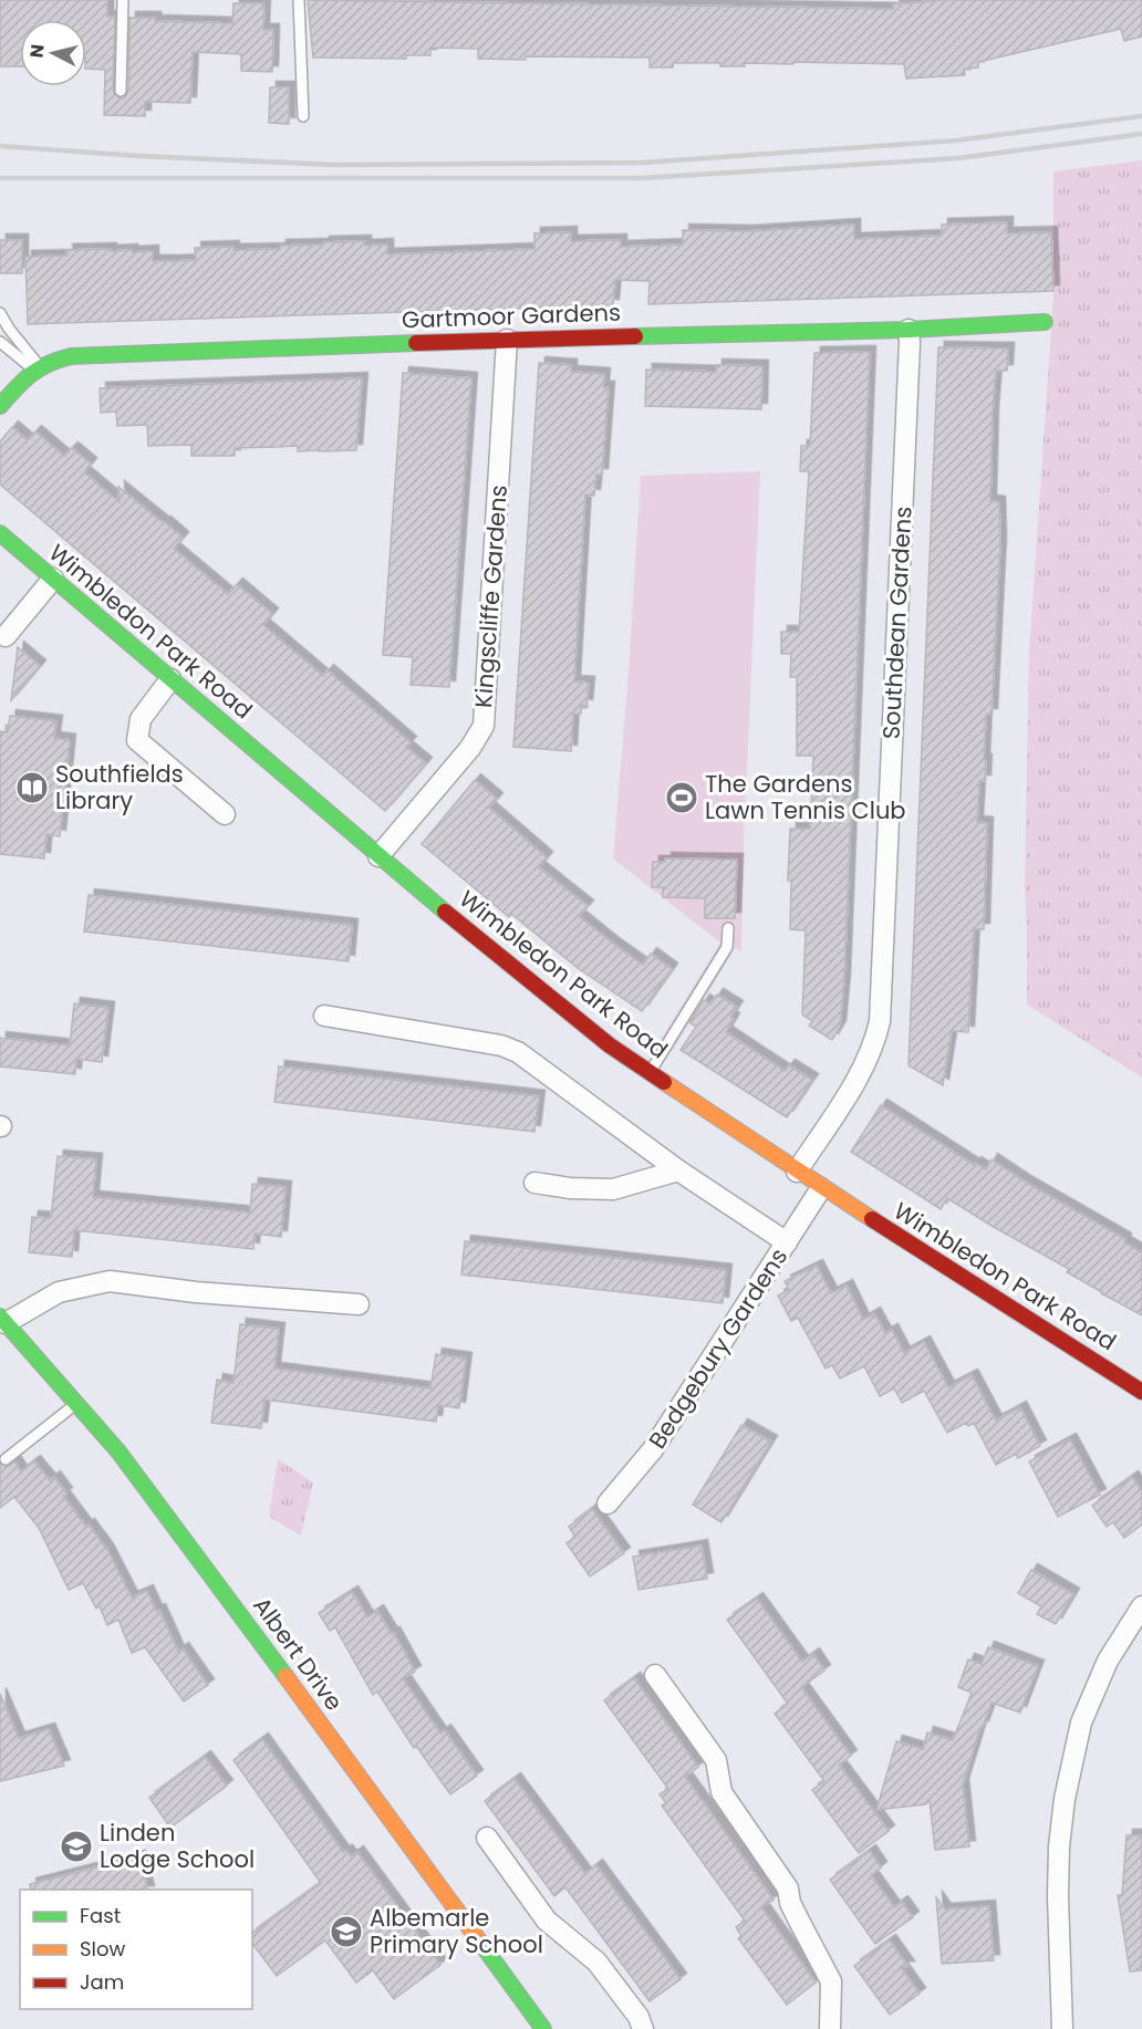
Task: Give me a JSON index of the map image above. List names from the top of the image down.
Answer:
{
  "streets": {
    "street": [
      "Gartmoor Gardens",
      "Kingscliffe Gardens",
      "Southdean Gardens",
      "Wimbledon Park Road",
      "Bedgebury Gardens",
      "Albert Drive"
    ]
  },
  "crossings": [
    ["Gartmoor Gardens", "Kingscliffe Gardens"],
    ["Gartmoor Gardens", "Southdean Gardens"],
    ["Kingscliffe Gardens", "Wimbledon Park Road"],
    ["Southdean Gardens", "Wimbledon Park Road"],
    ["Wimbledon Park Road", "Bedgebury Gardens"]
  ],
  "places": {
    "library": ["Southfields Library"],
    "sports": ["The Gardens Lawn Tennis Club"],
    "school or university": ["Linden Lodge School", "Albemarle Primary School"]
  },
  "legend": ["Fast", "Slow", "Jam"],
  "north": "left"
}
